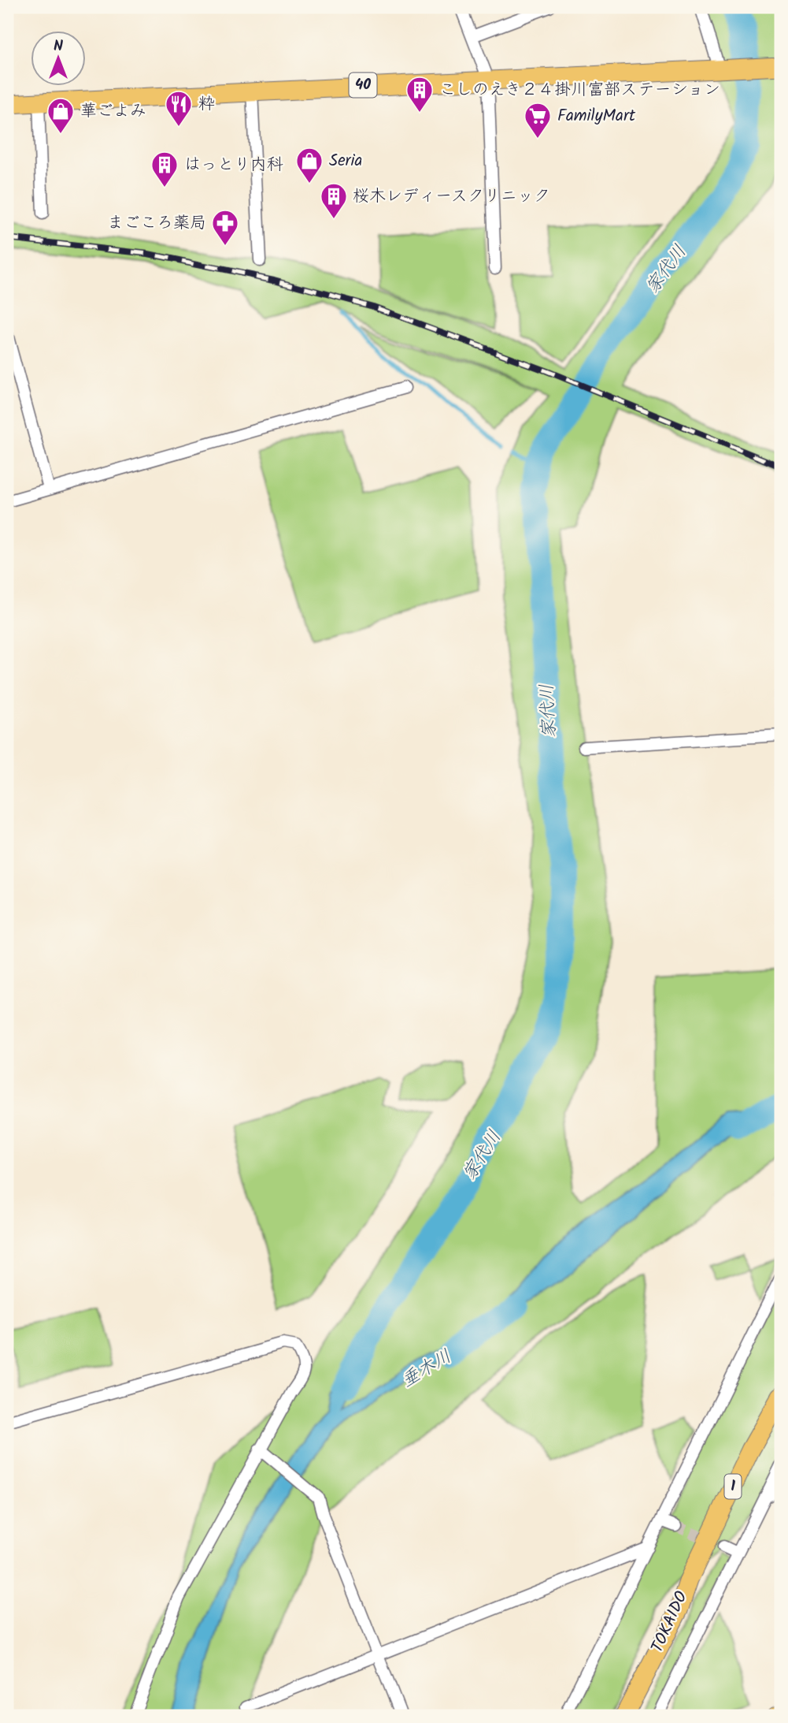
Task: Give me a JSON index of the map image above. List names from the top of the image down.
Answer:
{
  "streets": {
    "main road": ["40", "1", "TOKAIDO"]
  },
  "crossings": [
    ["1", "TOKAIDO"]
  ],
  "water": ["家代川", "垂木川"],
  "places": {
    "building": ["こしのえき２４掛川富部ステーション", "はっとり内科", "桜木レディースクリニック"],
    "restaurant": ["粋"],
    "shop": ["華ごよみ", "Seria"],
    "supermarket": ["FamilyMart"],
    "pharmacy": ["まごころ薬局"]
  },
  "north": "top"
}
